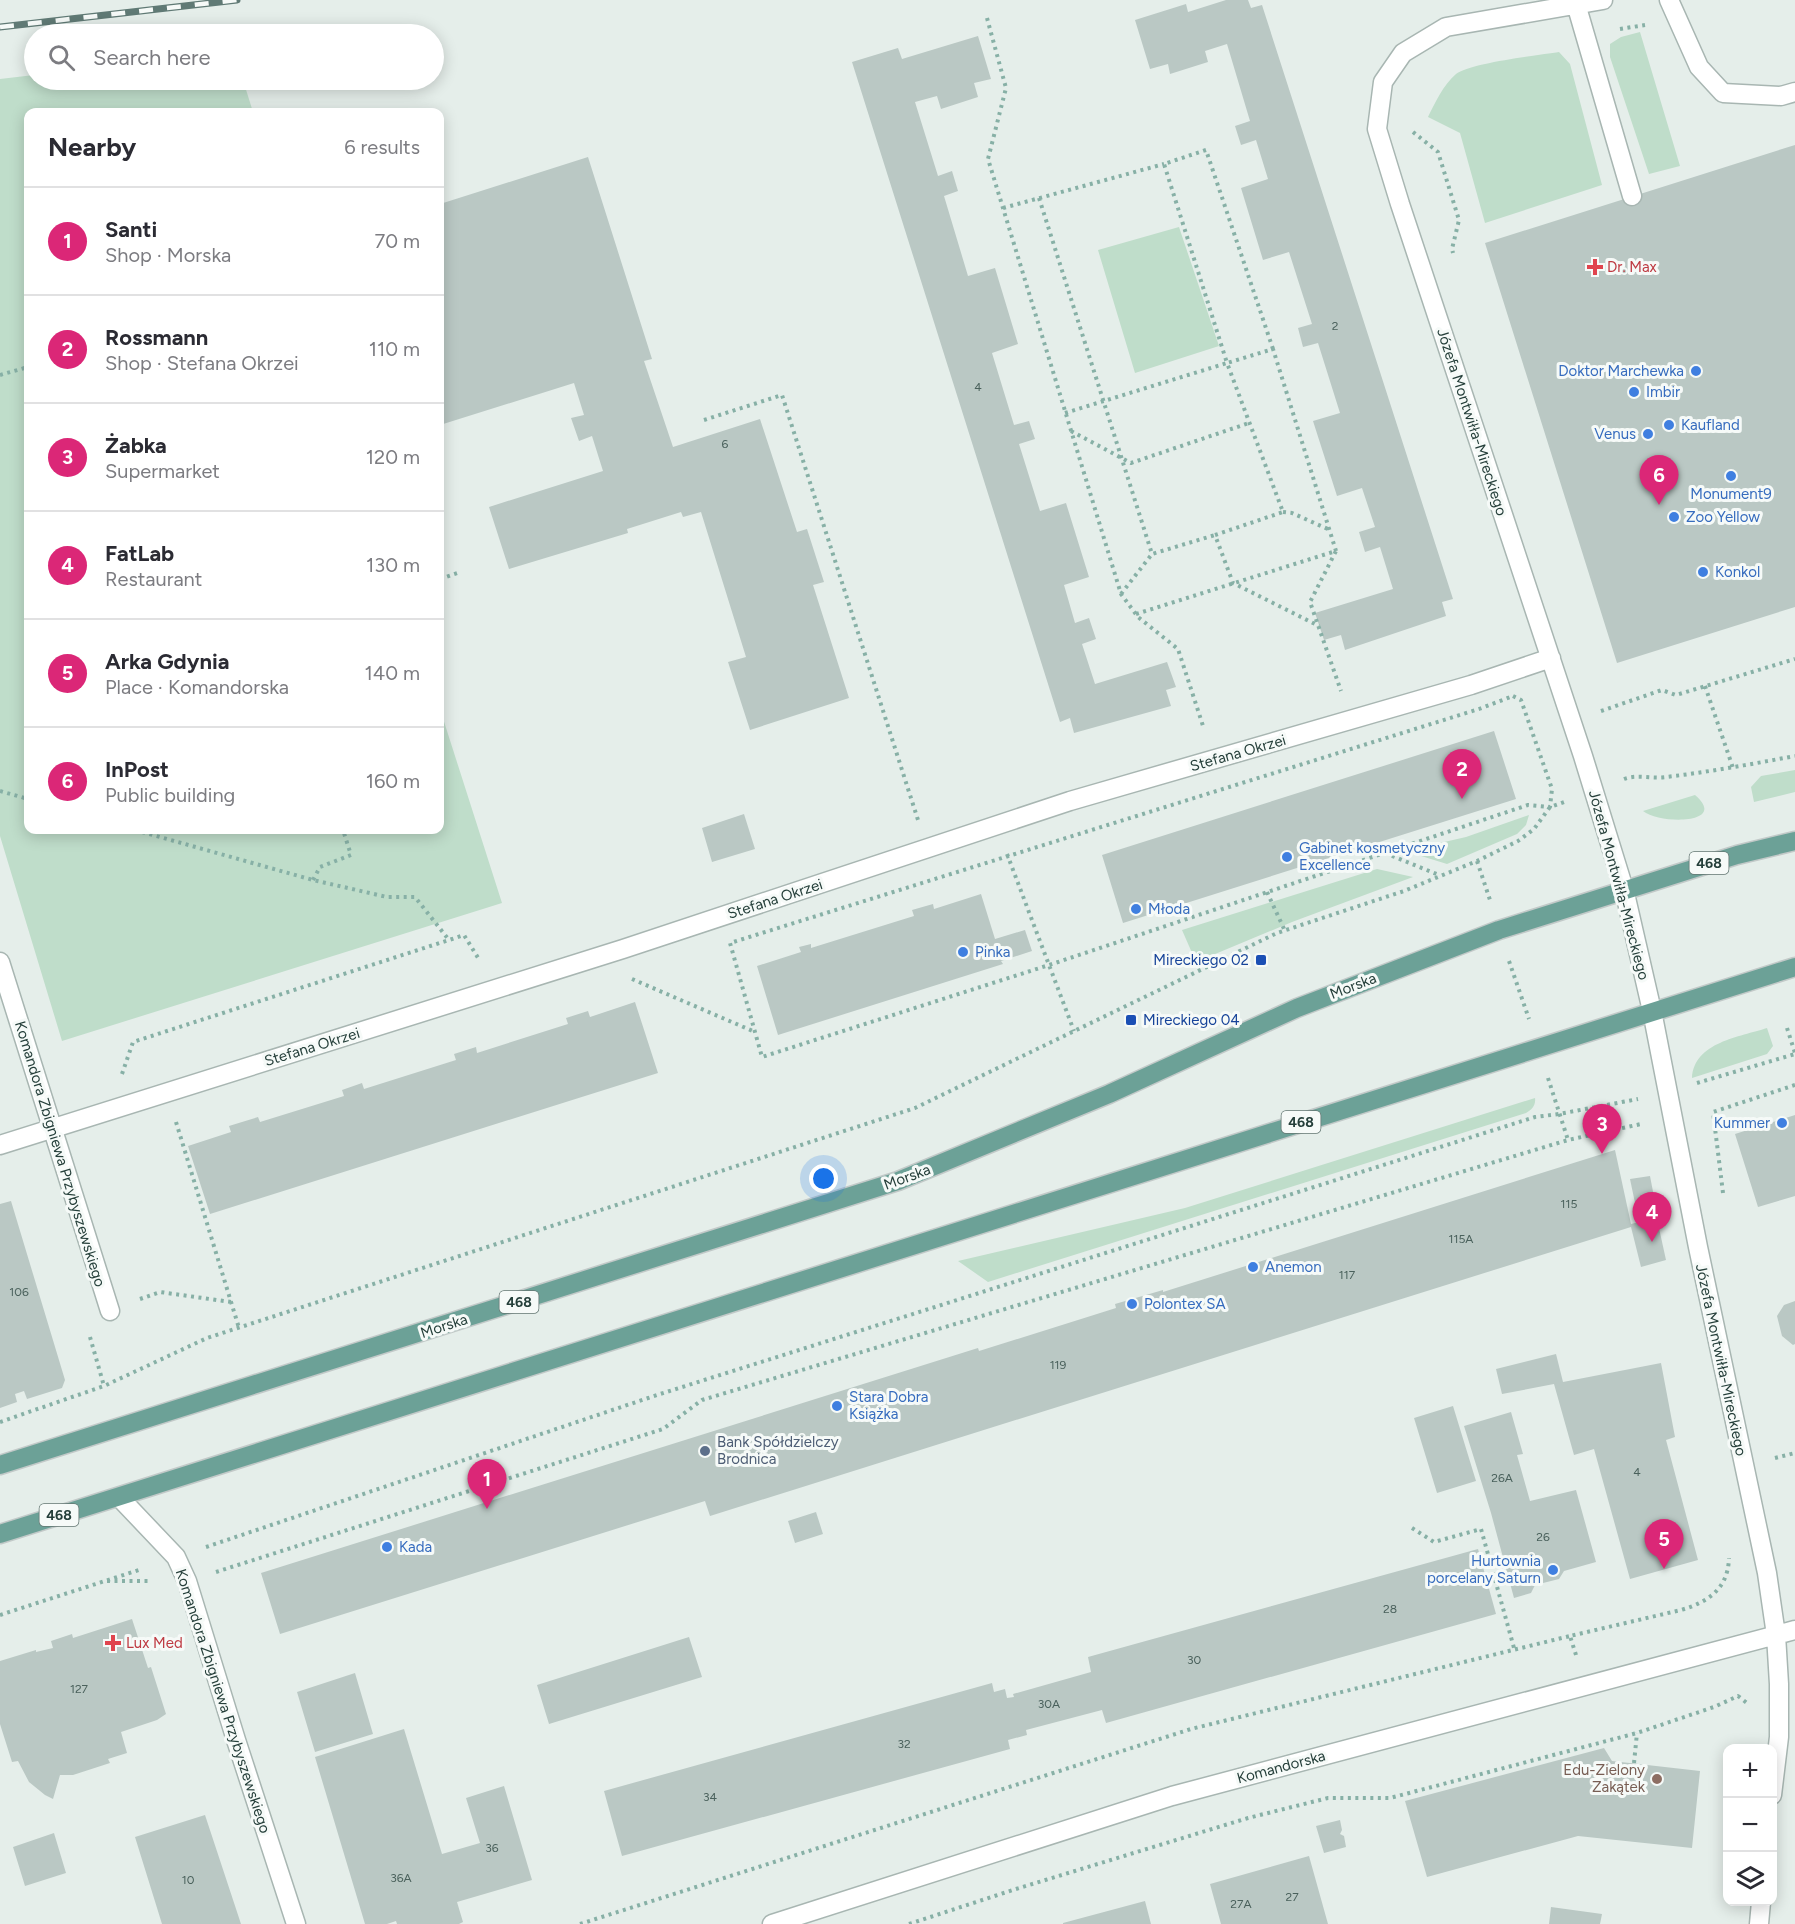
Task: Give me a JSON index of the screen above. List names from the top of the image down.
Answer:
{
  "streets": {
    "main road": ["468", "Morska"],
    "street": [
      "Józefa Montwiłła-Mireckiego",
      "Stefana Okrzei",
      "Komandora Zbigniewa Przybyszewskiego",
      "Komandorska"
    ]
  },
  "crossings": [
    ["Józefa Montwiłła-Mireckiego", "Stefana Okrzei"],
    ["Józefa Montwiłła-Mireckiego", "468"],
    ["Józefa Montwiłła-Mireckiego", "Morska"],
    ["Józefa Montwiłła-Mireckiego", "Komandorska"],
    ["Stefana Okrzei", "Komandora Zbigniewa Przybyszewskiego"],
    ["468", "Komandora Zbigniewa Przybyszewskiego"]
  ],
  "places": {
    "health": ["Dr. Max", "Lux Med"],
    "other": [
      "Doktor Marchewka",
      "Imbir",
      "Kaufland",
      "Venus",
      "Monument9",
      "Zoo Yellow",
      "Konkol",
      "Gabinet kosmetyczny Excellence",
      "Młoda",
      "Pinka",
      "Kummer",
      "Anemon",
      "Polontex SA",
      "Stara Dobra Książka",
      "Bank Spółdzielczy Brodnica",
      "Kada",
      "Hurtownia porcelany Saturn",
      "Edu-Zielony Zakątek"
    ],
    "transit": ["Mireckiego 02", "Mireckiego 04"]
  },
  "house_numbers": [
    "2",
    "4",
    "6",
    "115",
    "115A",
    "117",
    "106",
    "119",
    "4",
    "26A",
    "26",
    "28",
    "30",
    "127",
    "30A",
    "32",
    "34",
    "36",
    "36A",
    "10",
    "27",
    "27A"
  ],
  "page": {
    "search": "Search here",
    "heading": ["Nearby", "6 results"],
    "list": [
      {
        "mark": "1",
        "name": "Santi",
        "note": "Shop · Morska",
        "value": "70 m"
      },
      {
        "mark": "2",
        "name": "Rossmann",
        "note": "Shop · Stefana Okrzei",
        "value": "110 m"
      },
      {
        "mark": "3",
        "name": "Żabka",
        "note": "Supermarket",
        "value": "120 m"
      },
      {
        "mark": "4",
        "name": "FatLab",
        "note": "Restaurant",
        "value": "130 m"
      },
      {
        "mark": "5",
        "name": "Arka Gdynia",
        "note": "Place · Komandorska",
        "value": "140 m"
      },
      {
        "mark": "6",
        "name": "InPost",
        "note": "Public building",
        "value": "160 m"
      }
    ],
    "pins": [
      "6",
      "2",
      "3",
      "4",
      "1",
      "5"
    ],
    "map_buttons": ["+", "−"]
  }
}
